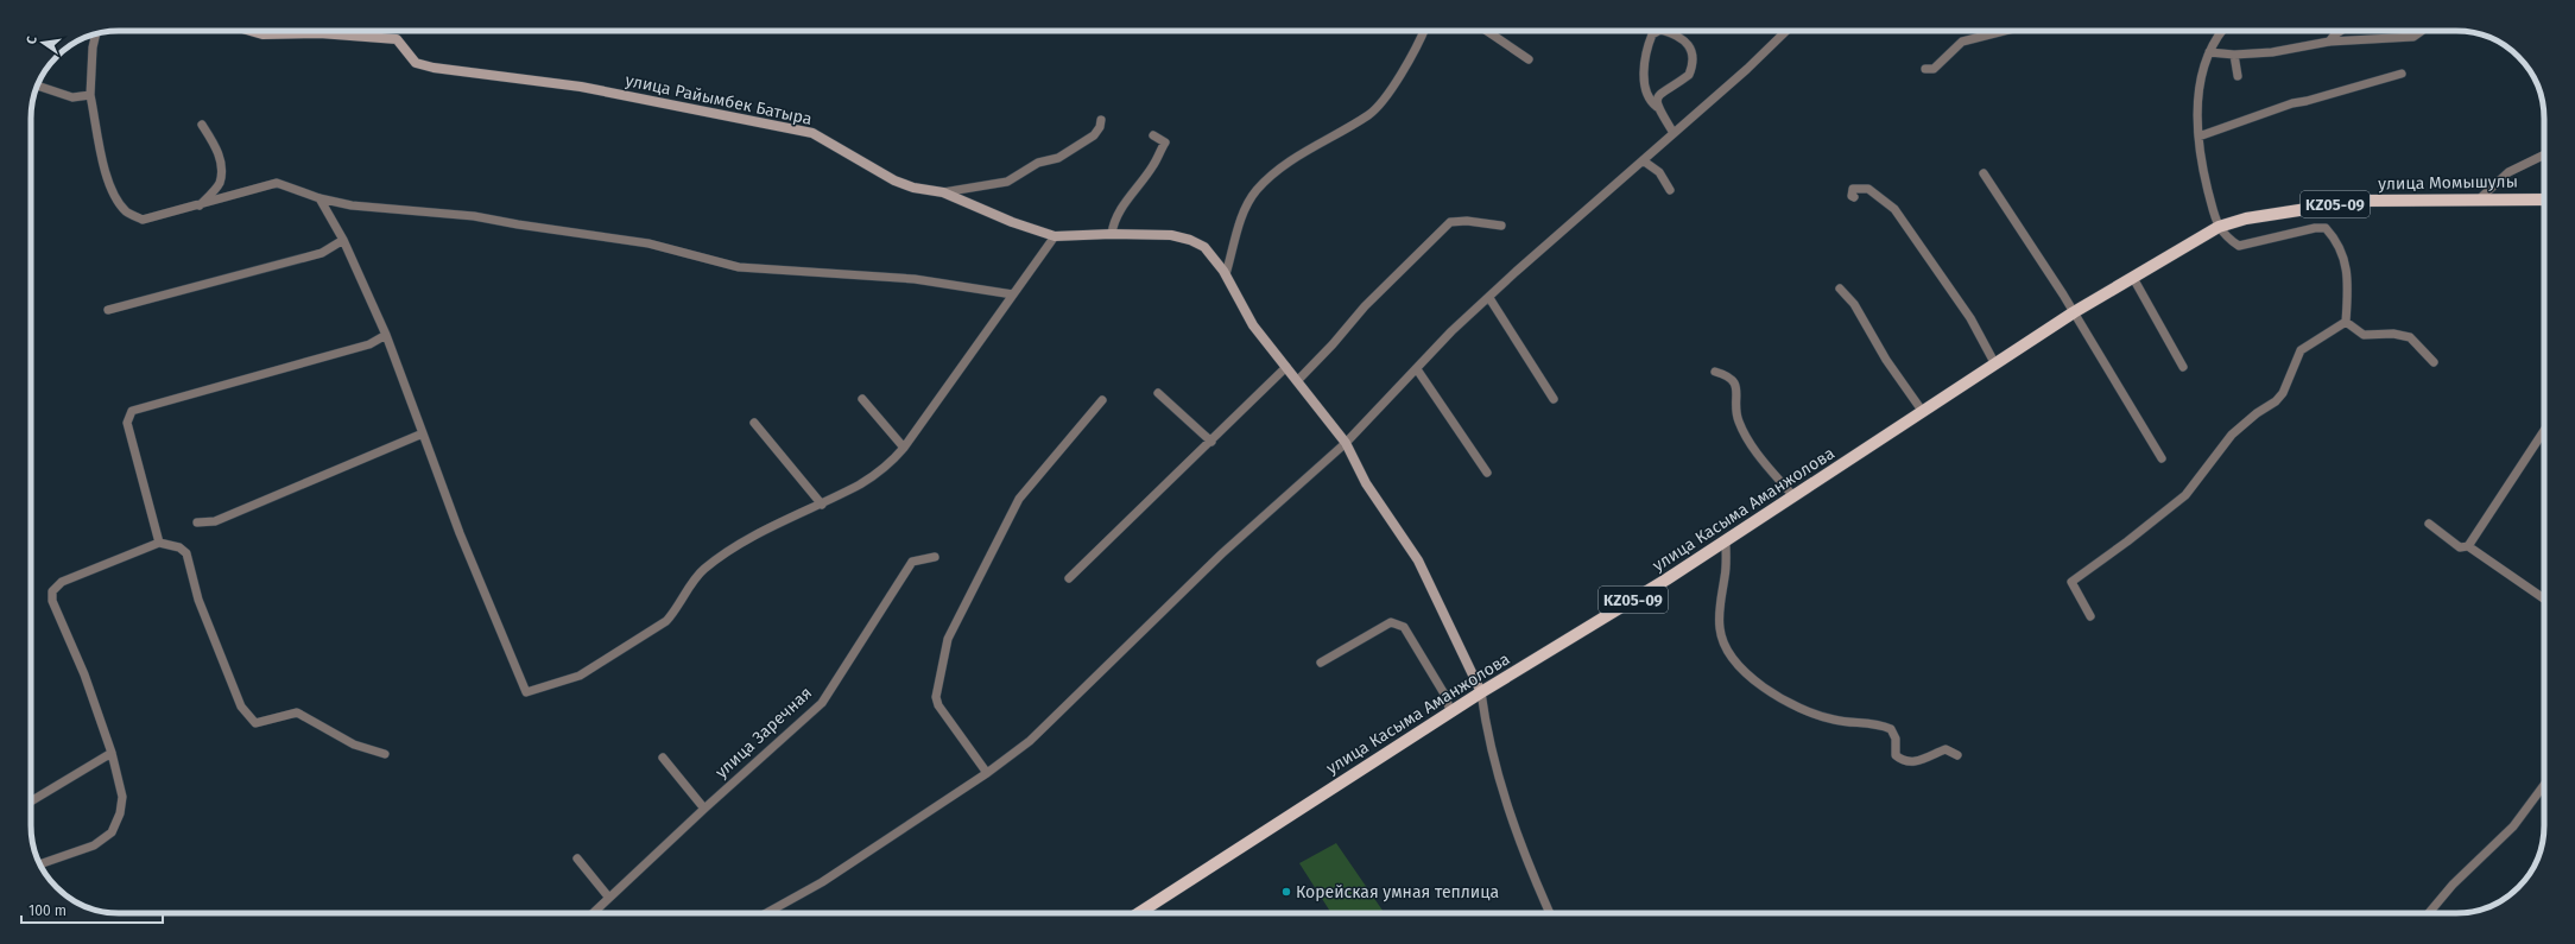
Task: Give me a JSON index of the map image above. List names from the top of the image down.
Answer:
{
  "streets": {
    "main road": ["улица Момышулы", "KZ05-09", "улица Касыма Аманжолова"],
    "street": ["улица Райымбек Батыра", "улица Заречная"]
  },
  "crossings": [
    ["улица Райымбек Батыра", "улица Касыма Аманжолова"],
    ["улица Момышулы", "улица Касыма Аманжолова"]
  ],
  "places": ["Корейская умная теплица"],
  "scale_bar": "100 m",
  "north": "left"
}
